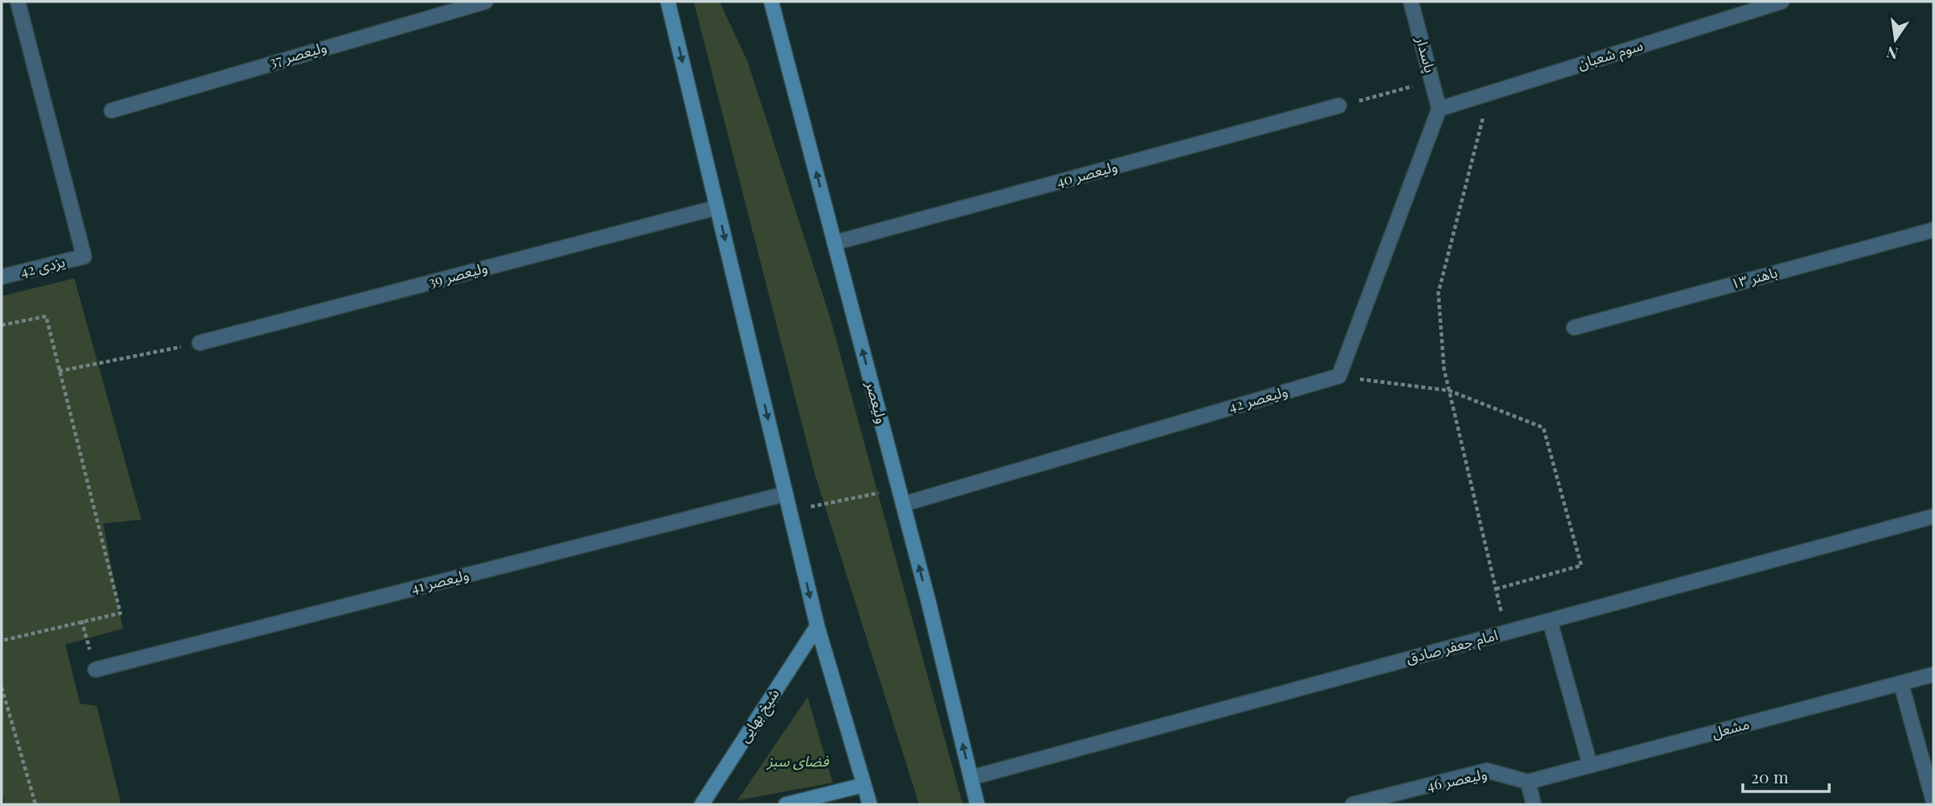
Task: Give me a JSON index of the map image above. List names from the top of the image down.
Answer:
{
  "streets": {
    "main road": ["ولیعصر", "شیخ بهایی"],
    "street": [
      "ولیعصر 37",
      "پاسدار",
      "سوم شعبان",
      "ولیعصر 40",
      "یزدی 42",
      "ولیعصر 39",
      "باهنر ۱۳",
      "ولیعصر 42",
      "ولیعصر 41",
      "امام جعفر صادق",
      "مشعل",
      "ولیعصر 46"
    ]
  },
  "crossings": [
    ["پاسدار", "سوم شعبان"],
    ["ولیعصر 40", "ولیعصر"],
    ["ولیعصر 42", "ولیعصر"],
    ["ولیعصر", "امام جعفر صادق"],
    ["مشعل", "ولیعصر 46"]
  ],
  "parks": ["فضای سبز"],
  "scale_bar": "20 m",
  "north": "bottom"
}
